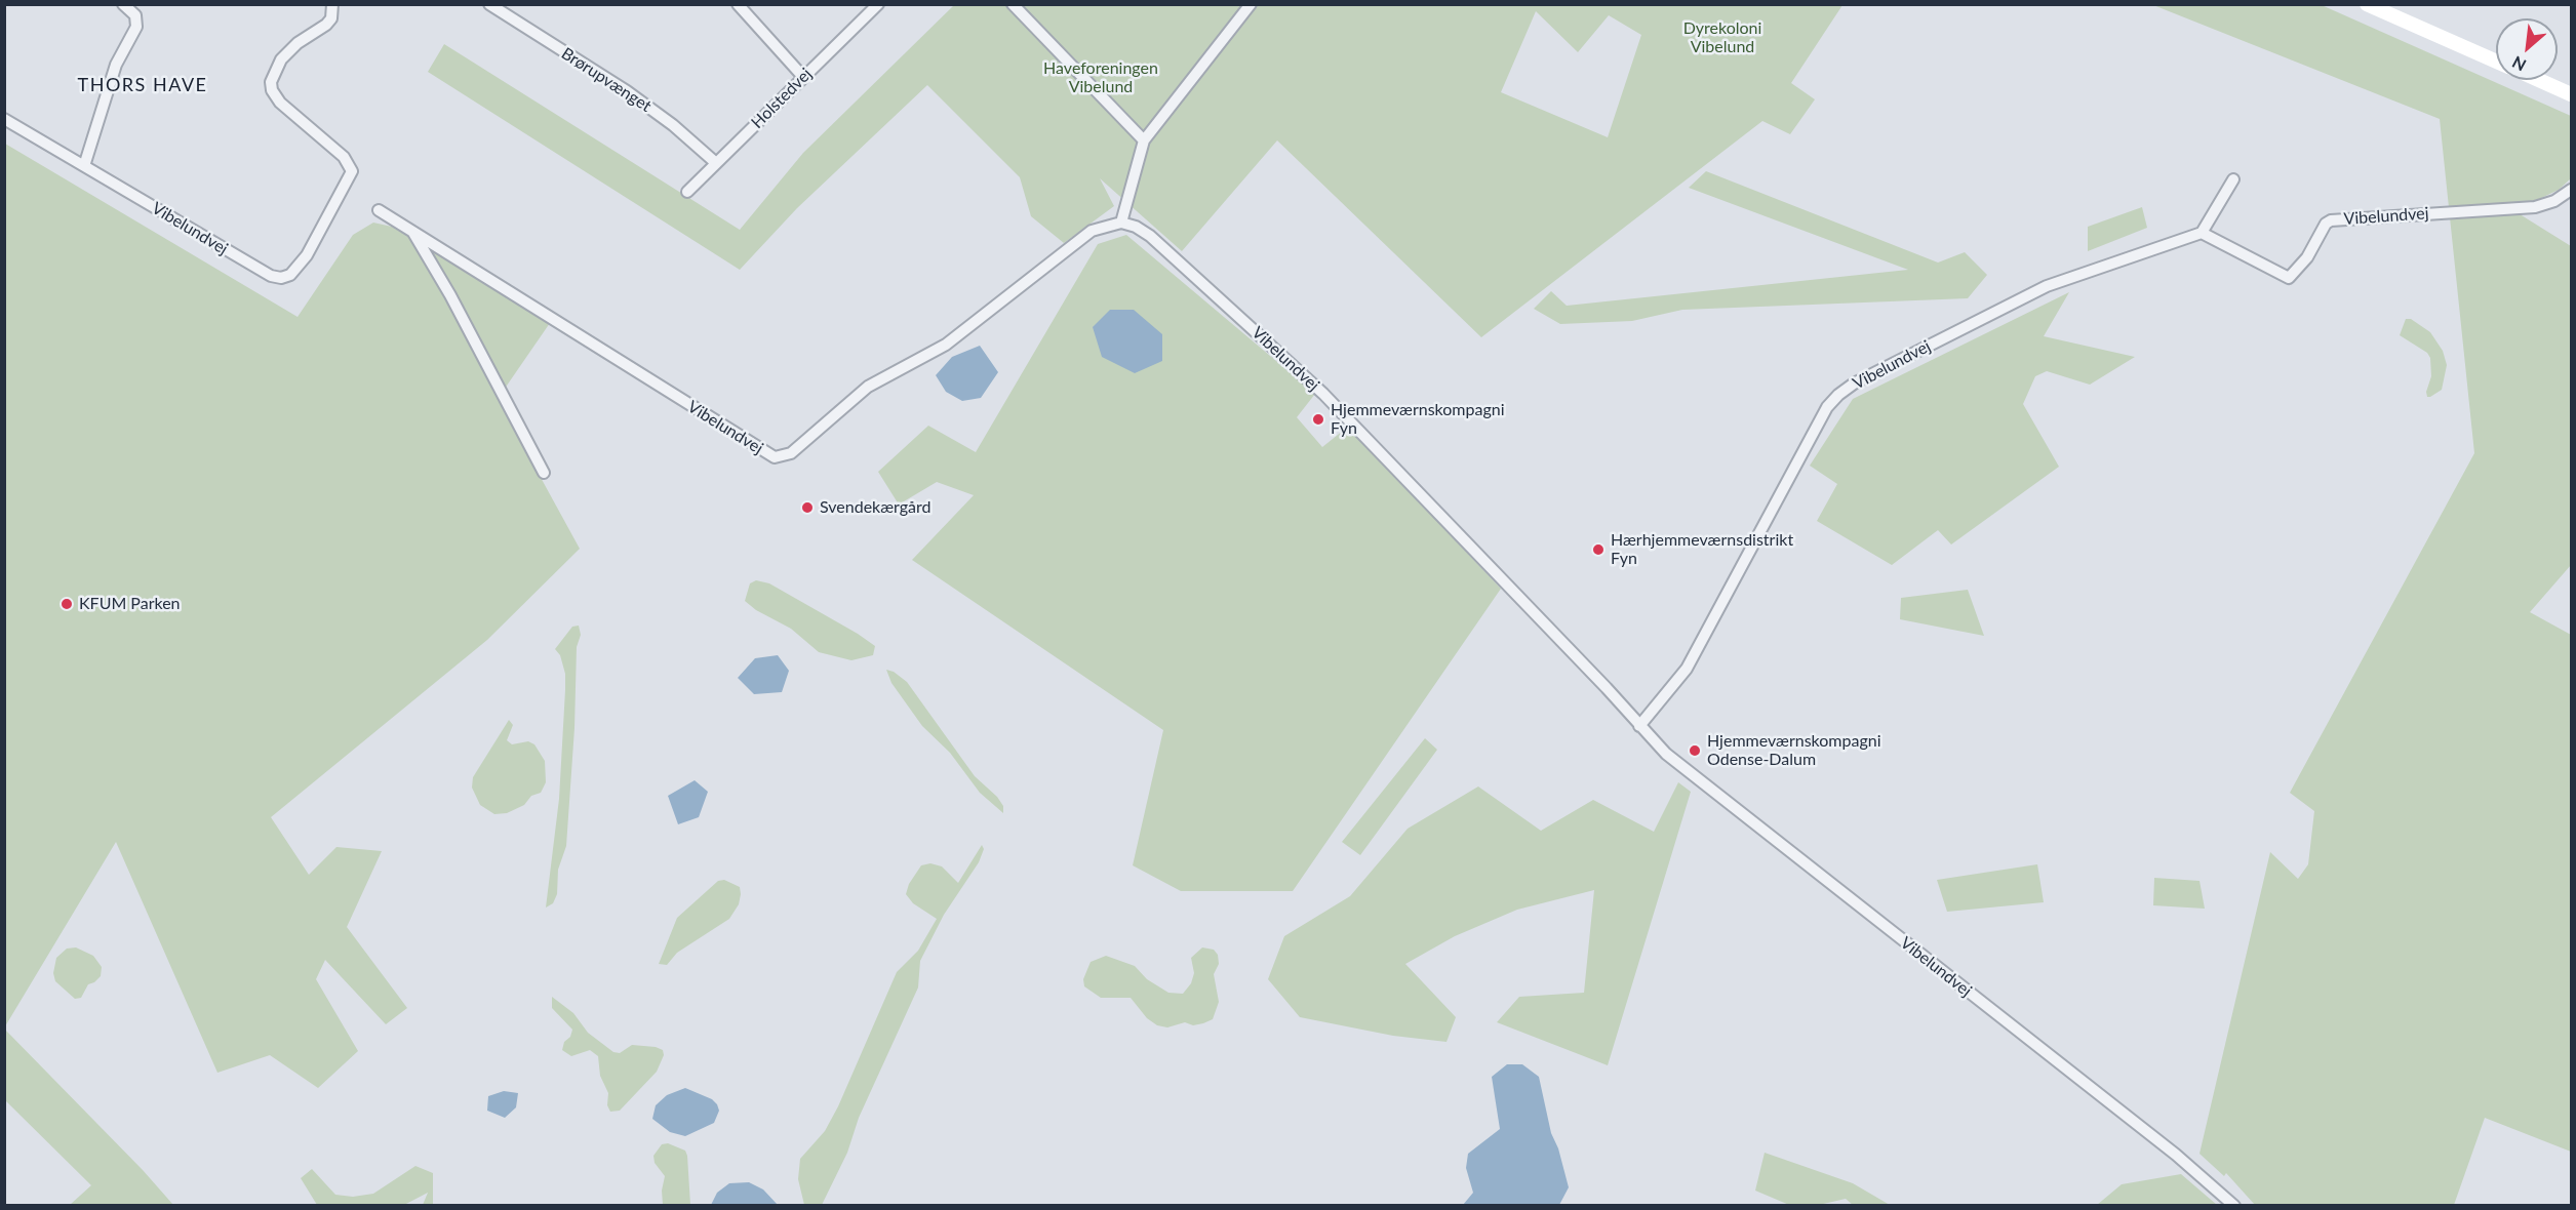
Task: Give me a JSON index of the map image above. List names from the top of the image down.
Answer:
{
  "streets": {
    "street": ["Brørupvænget", "Holstedvej", "Vibelundvej"]
  },
  "crossings": [
    ["Brørupvænget", "Holstedvej"]
  ],
  "districts": ["THORS HAVE"],
  "parks": ["Dyrekoloni Vibelund", "Haveforeningen Vibelund"],
  "places": [
    "Hjemmeværnskompagni Fyn",
    "Svendekærgård",
    "Hærhjemmeværnsdistrikt Fyn",
    "KFUM Parken",
    "Hjemmeværnskompagni Odense-Dalum"
  ],
  "north": "bottom left"
}
